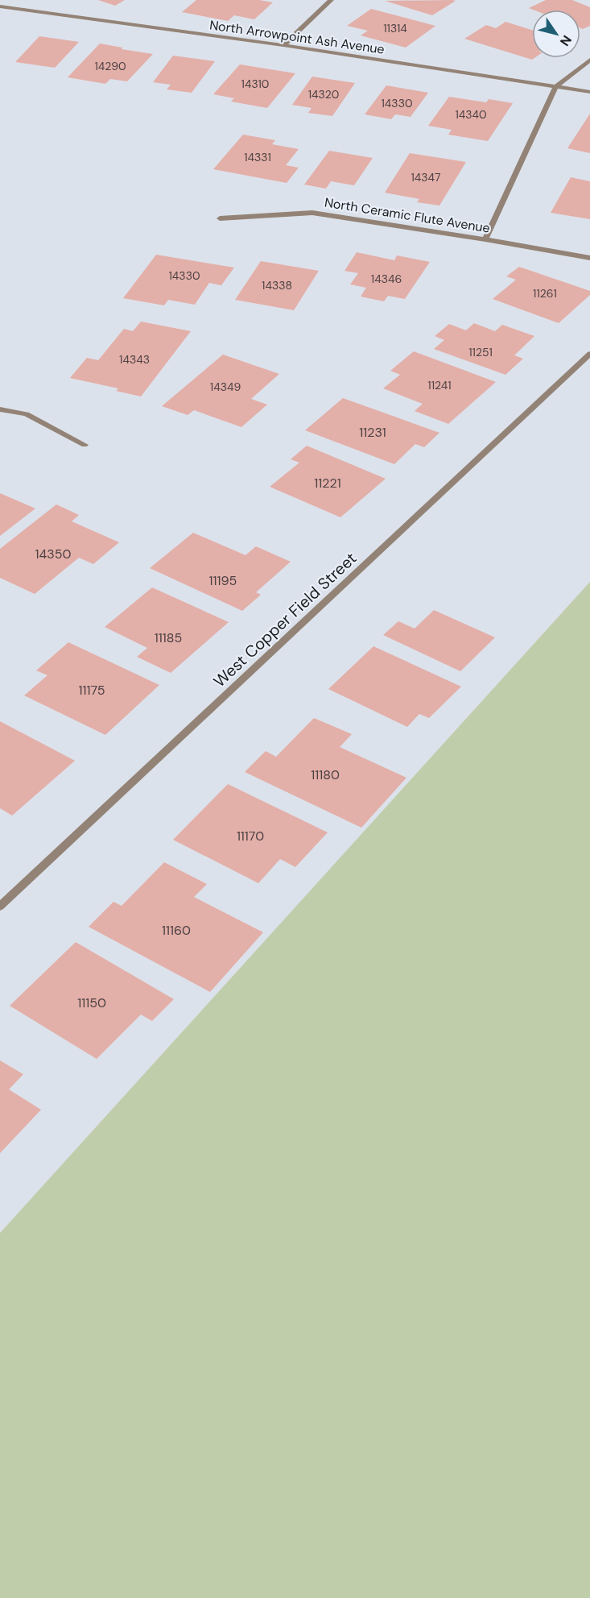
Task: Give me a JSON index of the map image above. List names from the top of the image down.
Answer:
{
  "streets": {
    "street": ["North Arrowpoint Ash Avenue", "North Ceramic Flute Avenue", "West Copper Field Street"]
  },
  "house_numbers": [
    "11314",
    "14290",
    "14310",
    "14320",
    "14330",
    "14340",
    "14331",
    "14347",
    "14330",
    "14346",
    "14338",
    "11261",
    "11251",
    "14343",
    "11241",
    "14349",
    "11231",
    "11221",
    "14350",
    "11195",
    "11185",
    "11175",
    "11180",
    "11170",
    "11160",
    "11150"
  ],
  "north": "bottom right"
}
